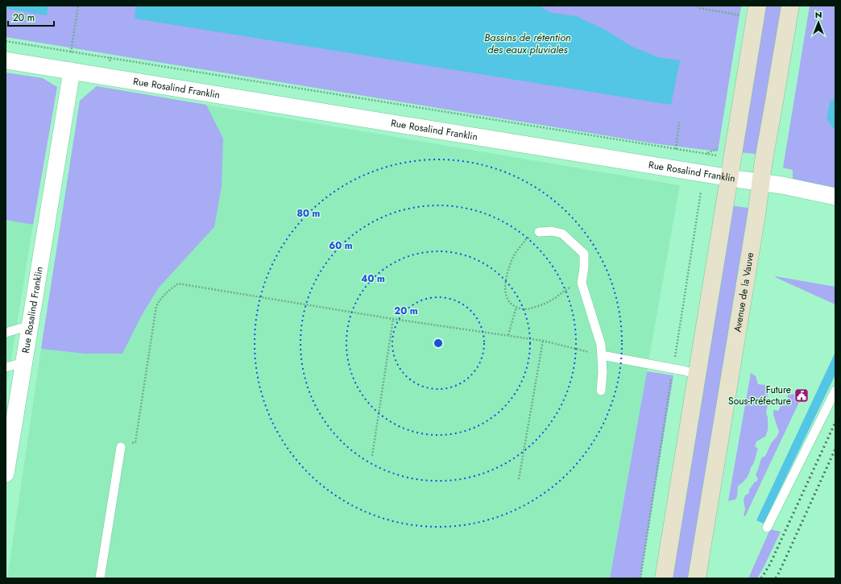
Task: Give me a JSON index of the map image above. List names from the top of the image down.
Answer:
{
  "streets": {
    "main road": ["Avenue de la Vauve"],
    "street": ["Rue Rosalind Franklin"]
  },
  "crossings": [
    ["Rue Rosalind Franklin", "Avenue de la Vauve"]
  ],
  "water": ["Bassins de rétention des eaux pluviales"],
  "places": {
    "public building": ["Future Sous-Préfecture"]
  },
  "scale_bar": "20 m",
  "north": "top",
  "rings": [
    "80 m",
    "60 m",
    "40 m",
    "20 m"
  ]
}
